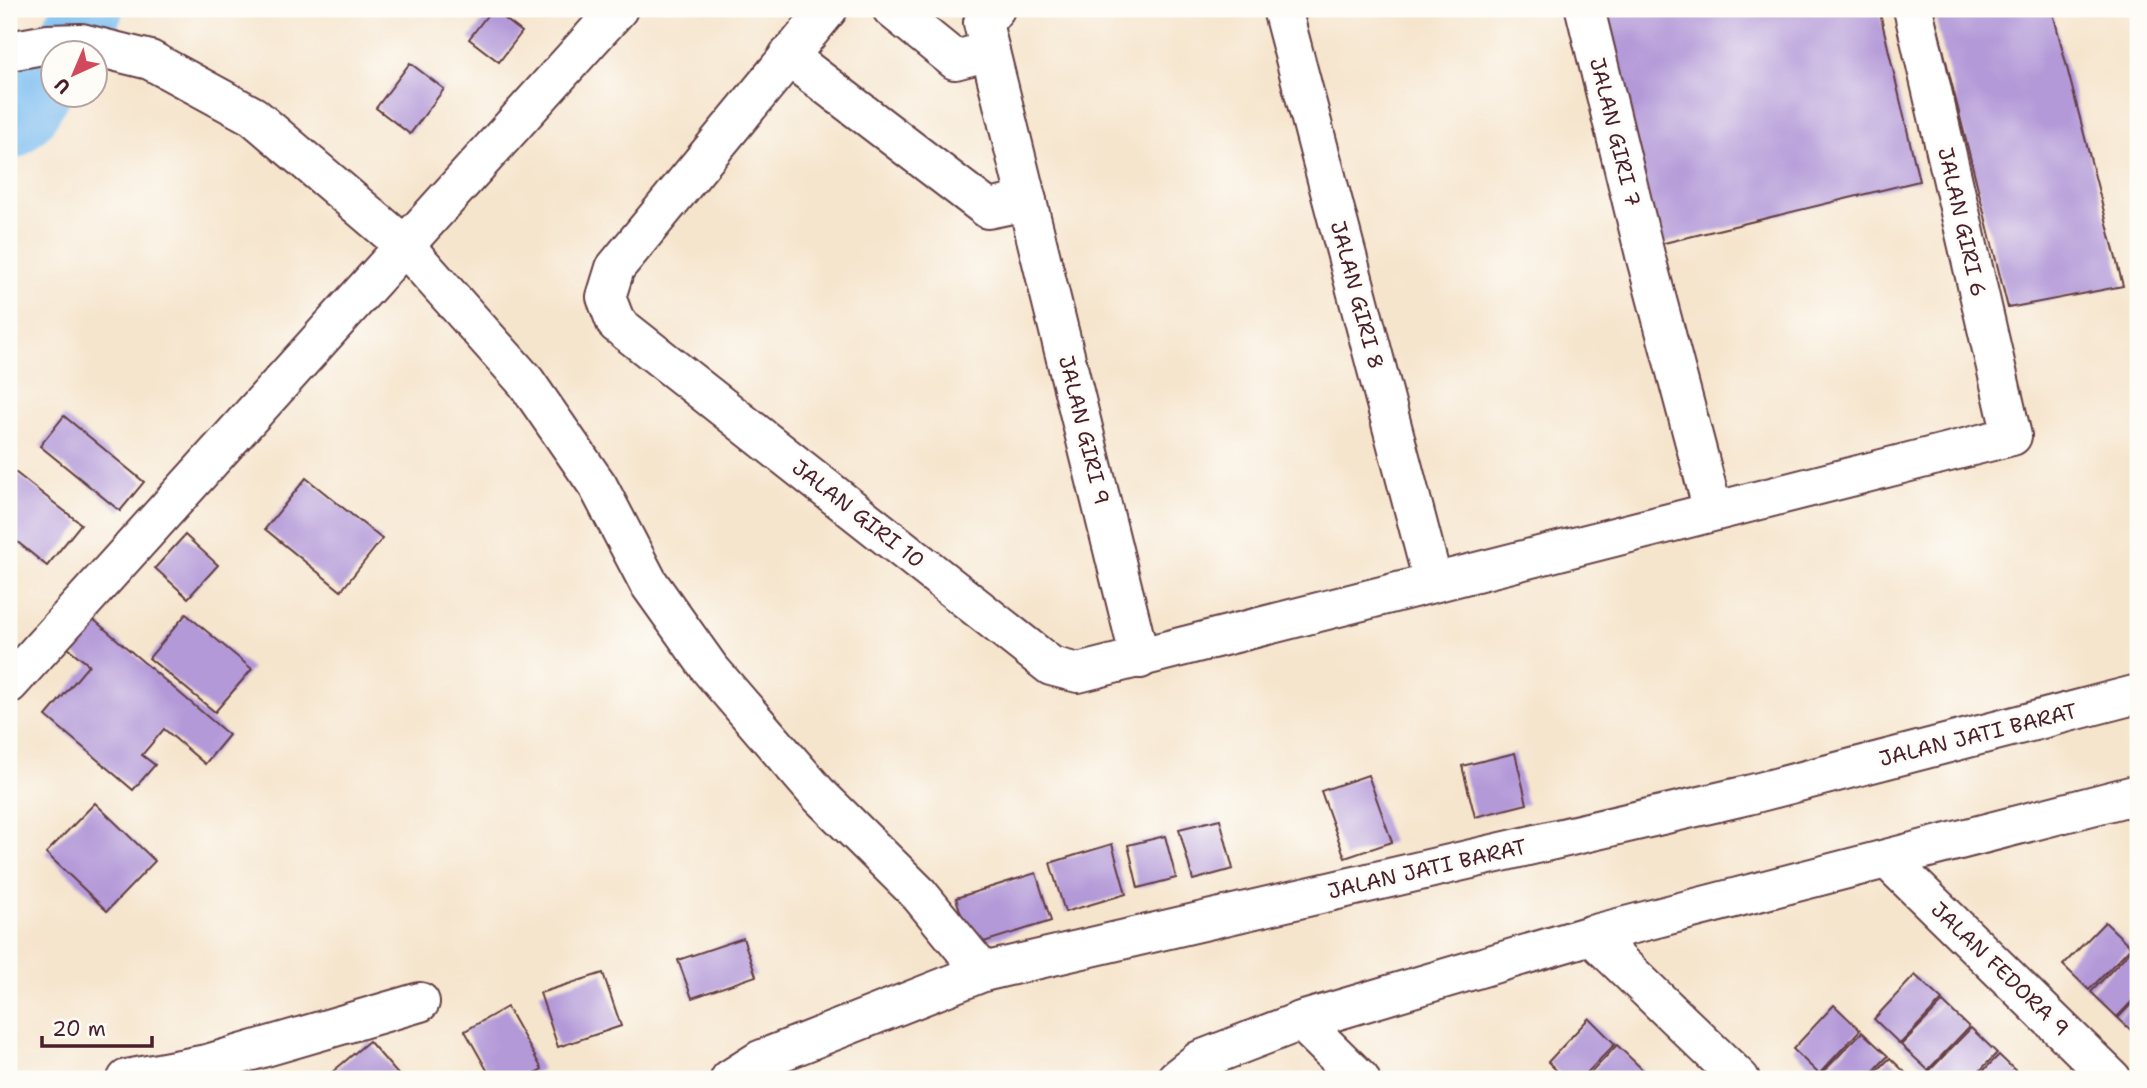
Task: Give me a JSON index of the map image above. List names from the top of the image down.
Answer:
{
  "streets": {
    "street": [
      "JALAN GIRI 7",
      "JALAN GIRI 6",
      "JALAN GIRI 8",
      "JALAN GIRI 9",
      "JALAN GIRI 10",
      "JALAN JATI BARAT",
      "JALAN FEDORA 9"
    ]
  },
  "crossings": [
    ["JALAN GIRI 7", "JALAN GIRI 10"],
    ["JALAN GIRI 6", "JALAN GIRI 10"],
    ["JALAN GIRI 8", "JALAN GIRI 10"],
    ["JALAN GIRI 9", "JALAN GIRI 10"]
  ],
  "scale_bar": "20 m",
  "north": "bottom left"
}
